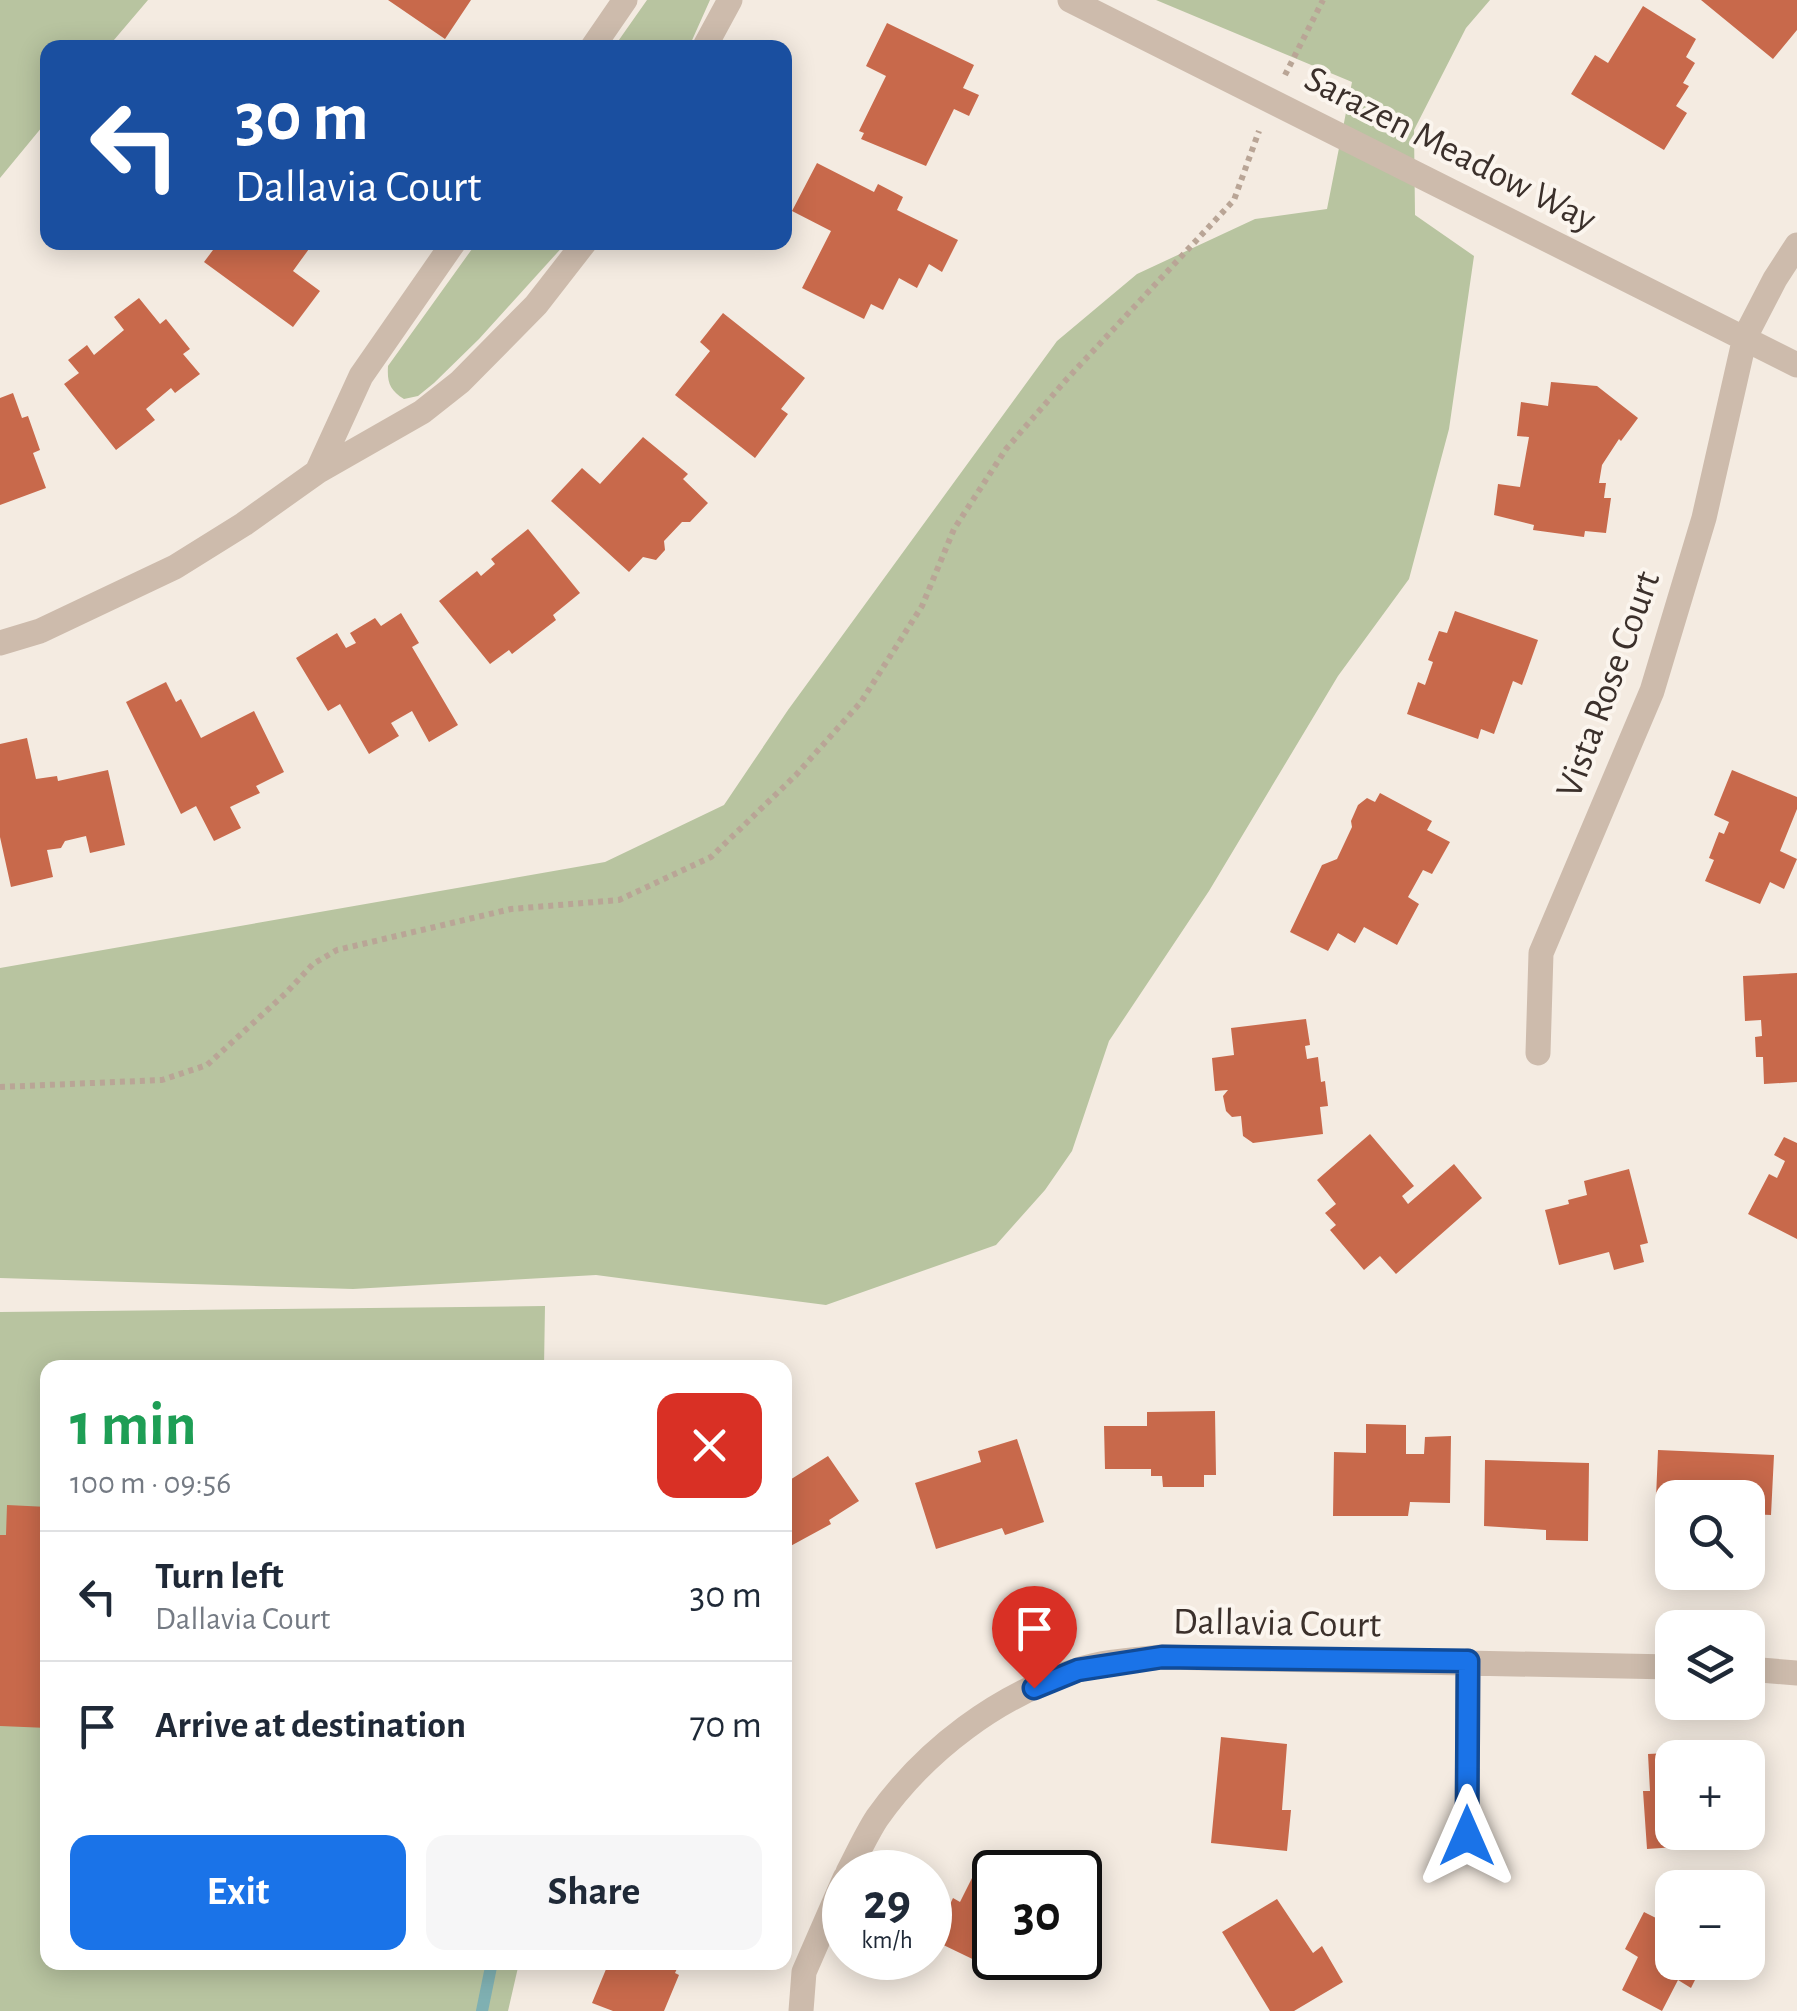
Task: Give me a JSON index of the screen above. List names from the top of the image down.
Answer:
{
  "streets": {
    "street": ["Sarazen Meadow Way", "Vista Rose Court", "Dallavia Court"]
  },
  "crossings": [
    ["Sarazen Meadow Way", "Vista Rose Court"]
  ],
  "page": {
    "turn": ["30 m", "Dallavia Court"],
    "heading": ["1 min", "100 m · 09:56"],
    "map_buttons": ["+", "−"],
    "list": [
      {
        "name": "Turn left",
        "note": "Dallavia Court",
        "value": "30 m"
      },
      {
        "name": "Arrive at destination",
        "value": "70 m"
      }
    ],
    "buttons": ["Exit", "Share"],
    "speed": "29 km/h",
    "limit": "30"
  }
}
